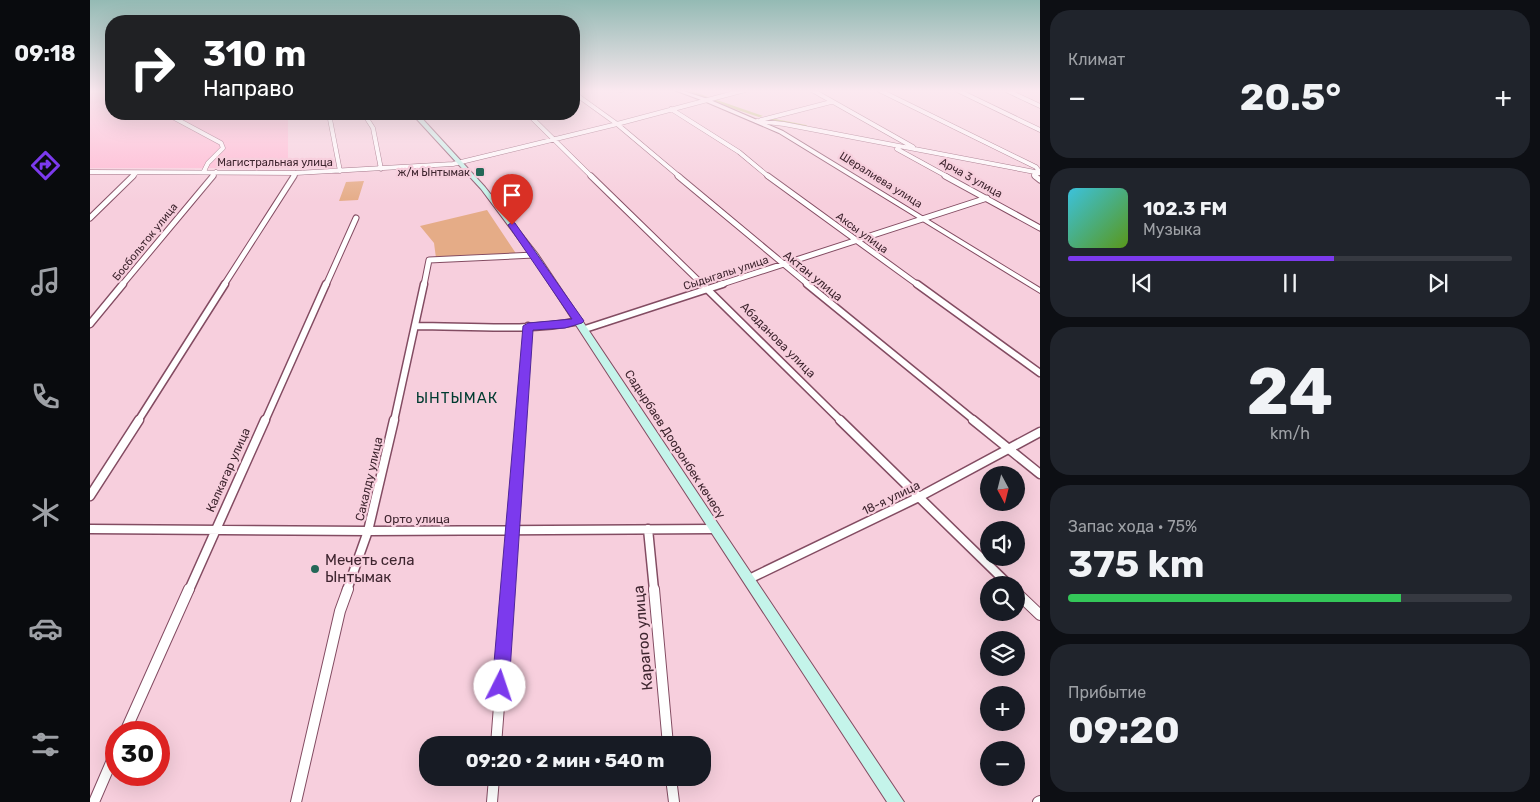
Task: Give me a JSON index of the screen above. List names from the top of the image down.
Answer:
{
  "streets": {
    "main road": ["Садырбаев Дооронбек көчөсү"],
    "street": [
      "Магистральная улица",
      "Арча 3 улица",
      "Шералиева улица",
      "Аксы улица",
      "Босбольток улица",
      "Сыдыгалы улица",
      "Актан улица",
      "Абаданова улица",
      "Калкагар улица",
      "Сакалду улица",
      "18-я улица",
      "Орто улица",
      "Карагоо улица"
    ]
  },
  "crossings": [
    ["Магистральная улица", "Босбольток улица"],
    ["Магистральная улица", "Абаданова улица"],
    ["Магистральная улица", "Садырбаев Дооронбек көчөсү"],
    ["Арча 3 улица", "Сыдыгалы улица"],
    ["Шералиева улица", "Сыдыгалы улица"],
    ["Аксы улица", "Сыдыгалы улица"],
    ["Сыдыгалы улица", "Актан улица"],
    ["Сыдыгалы улица", "Абаданова улица"],
    ["Сыдыгалы улица", "Садырбаев Дооронбек көчөсү"],
    ["Сыдыгалы улица", "Сакалду улица"],
    ["Актан улица", "18-я улица"],
    ["Абаданова улица", "18-я улица"],
    ["Садырбаев Дооронбек көчөсү", "Сакалду улица"],
    ["Садырбаев Дооронбек көчөсү", "18-я улица"],
    ["Садырбаев Дооронбек көчөсү", "Орто улица"],
    ["Калкагар улица", "Орто улица"],
    ["Сакалду улица", "Орто улица"],
    ["Орто улица", "Карагоо улица"]
  ],
  "districts": ["ЫНТЫМАК"],
  "places": {
    "transit": ["ж/м Ынтымак"],
    "other": ["Мечеть села Ынтымак"]
  },
  "north": "bottom",
  "page": {
    "tabs": "09:18",
    "tile": [
      "Климат",
      ["24", "km/h"],
      ["Запас хода · 75%", "375 km"],
      ["Прибытие", "09:20"]
    ],
    "turn": ["310 m", "Направо"],
    "heat": ["−", "20.5°", "+"],
    "song": ["102.3 FM", "Музыка"],
    "map_buttons": ["+", "−"],
    "limit": "30",
    "trip": "09:20 · 2 мин · 540 m"
  }
}
